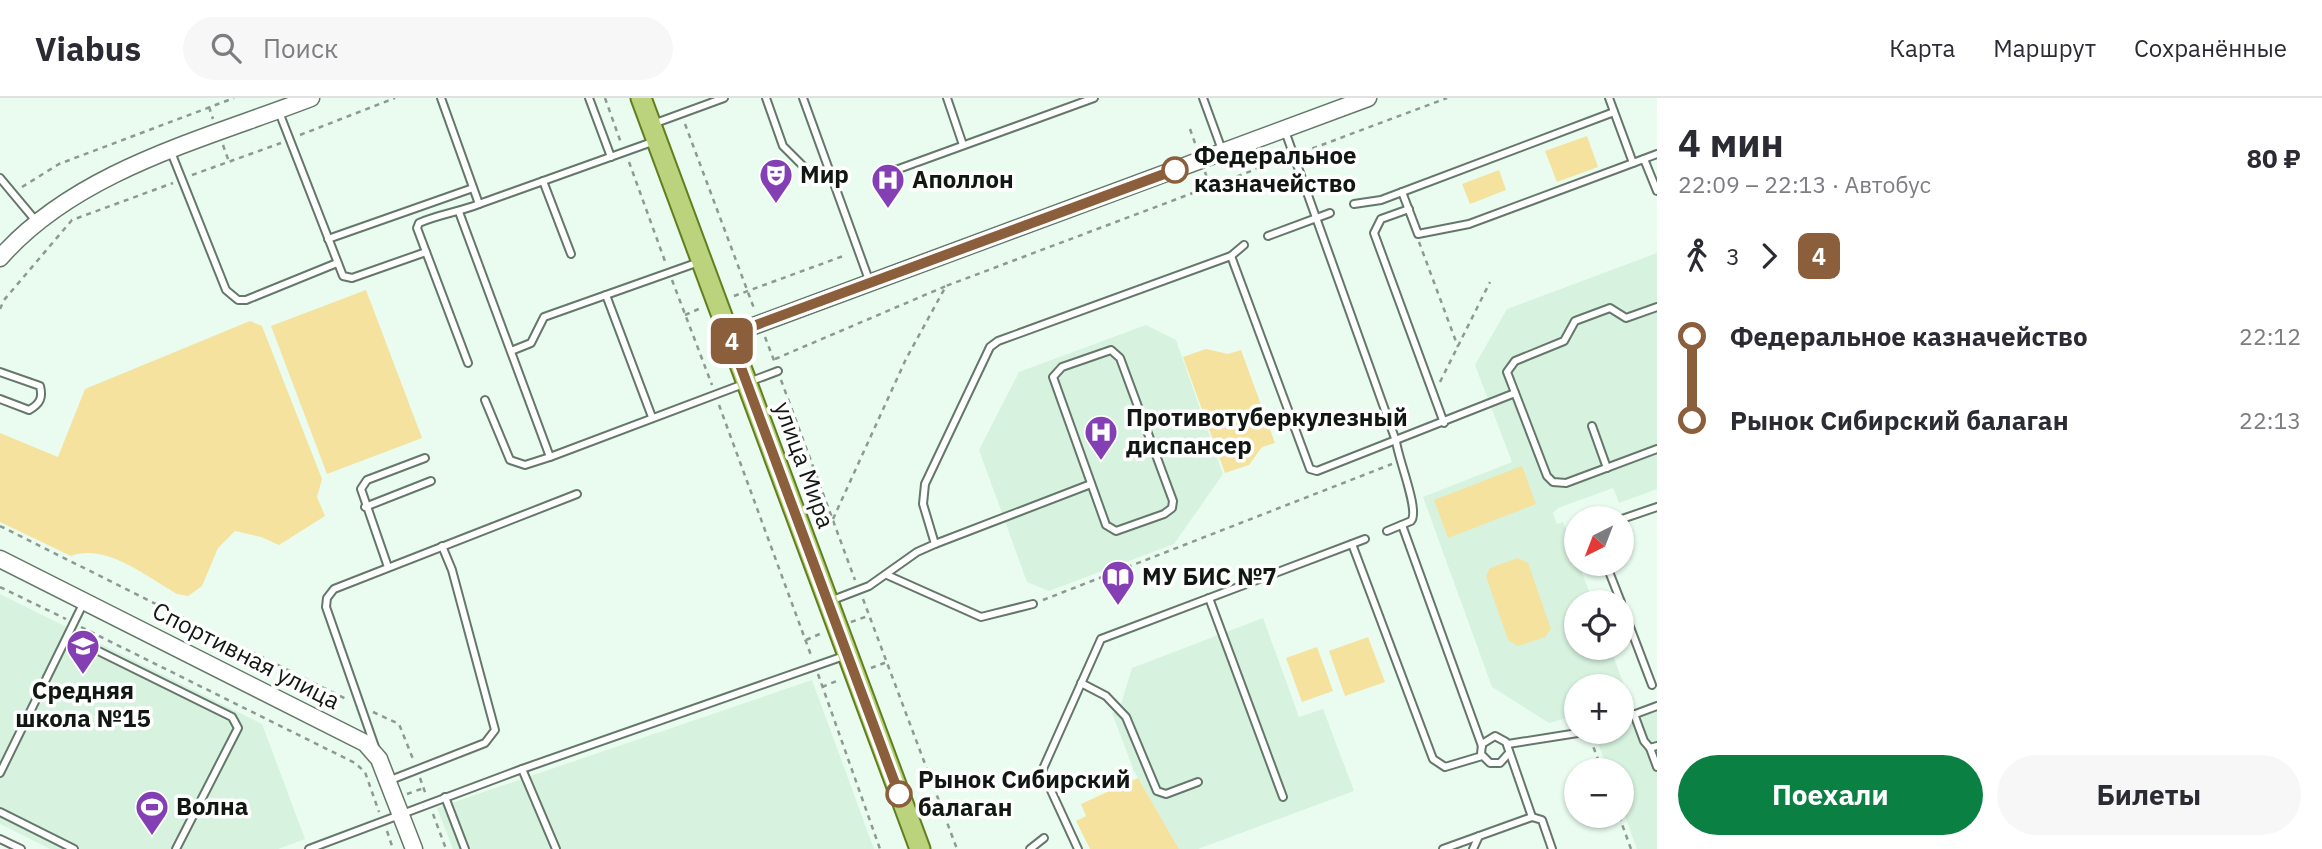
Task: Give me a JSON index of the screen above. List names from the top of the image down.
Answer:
{
  "streets": {
    "main road": ["улица Мира"],
    "street": ["Спортивная улица"]
  },
  "places": {
    "other": ["Федеральное казначейство", "Рынок Сибирский балаган"],
    "theatre": ["Мир"],
    "hospital": ["Аполлон", "Противотуберкулезный диспансер"],
    "library": ["МУ БИС №7"],
    "school or university": ["Средняя школа №15"],
    "sports": ["Волна"]
  },
  "lines": ["bus line 4"],
  "north": "bottom left",
  "page": {
    "header": "Viabus",
    "search": "Поиск",
    "nav": ["Карта", "Маршрут", "Сохранённые"],
    "on_map": "4",
    "heading": ["4 мин", "22:09 – 22:13 · Автобус", "80 ₽"],
    "legs": ["3", "4"],
    "list": [
      {
        "name": "Федеральное казначейство",
        "value": "22:12"
      },
      {
        "name": "Рынок Сибирский балаган",
        "value": "22:13"
      }
    ],
    "map_buttons": ["+", "−"],
    "buttons": ["Поехали", "Билеты"]
  }
}
